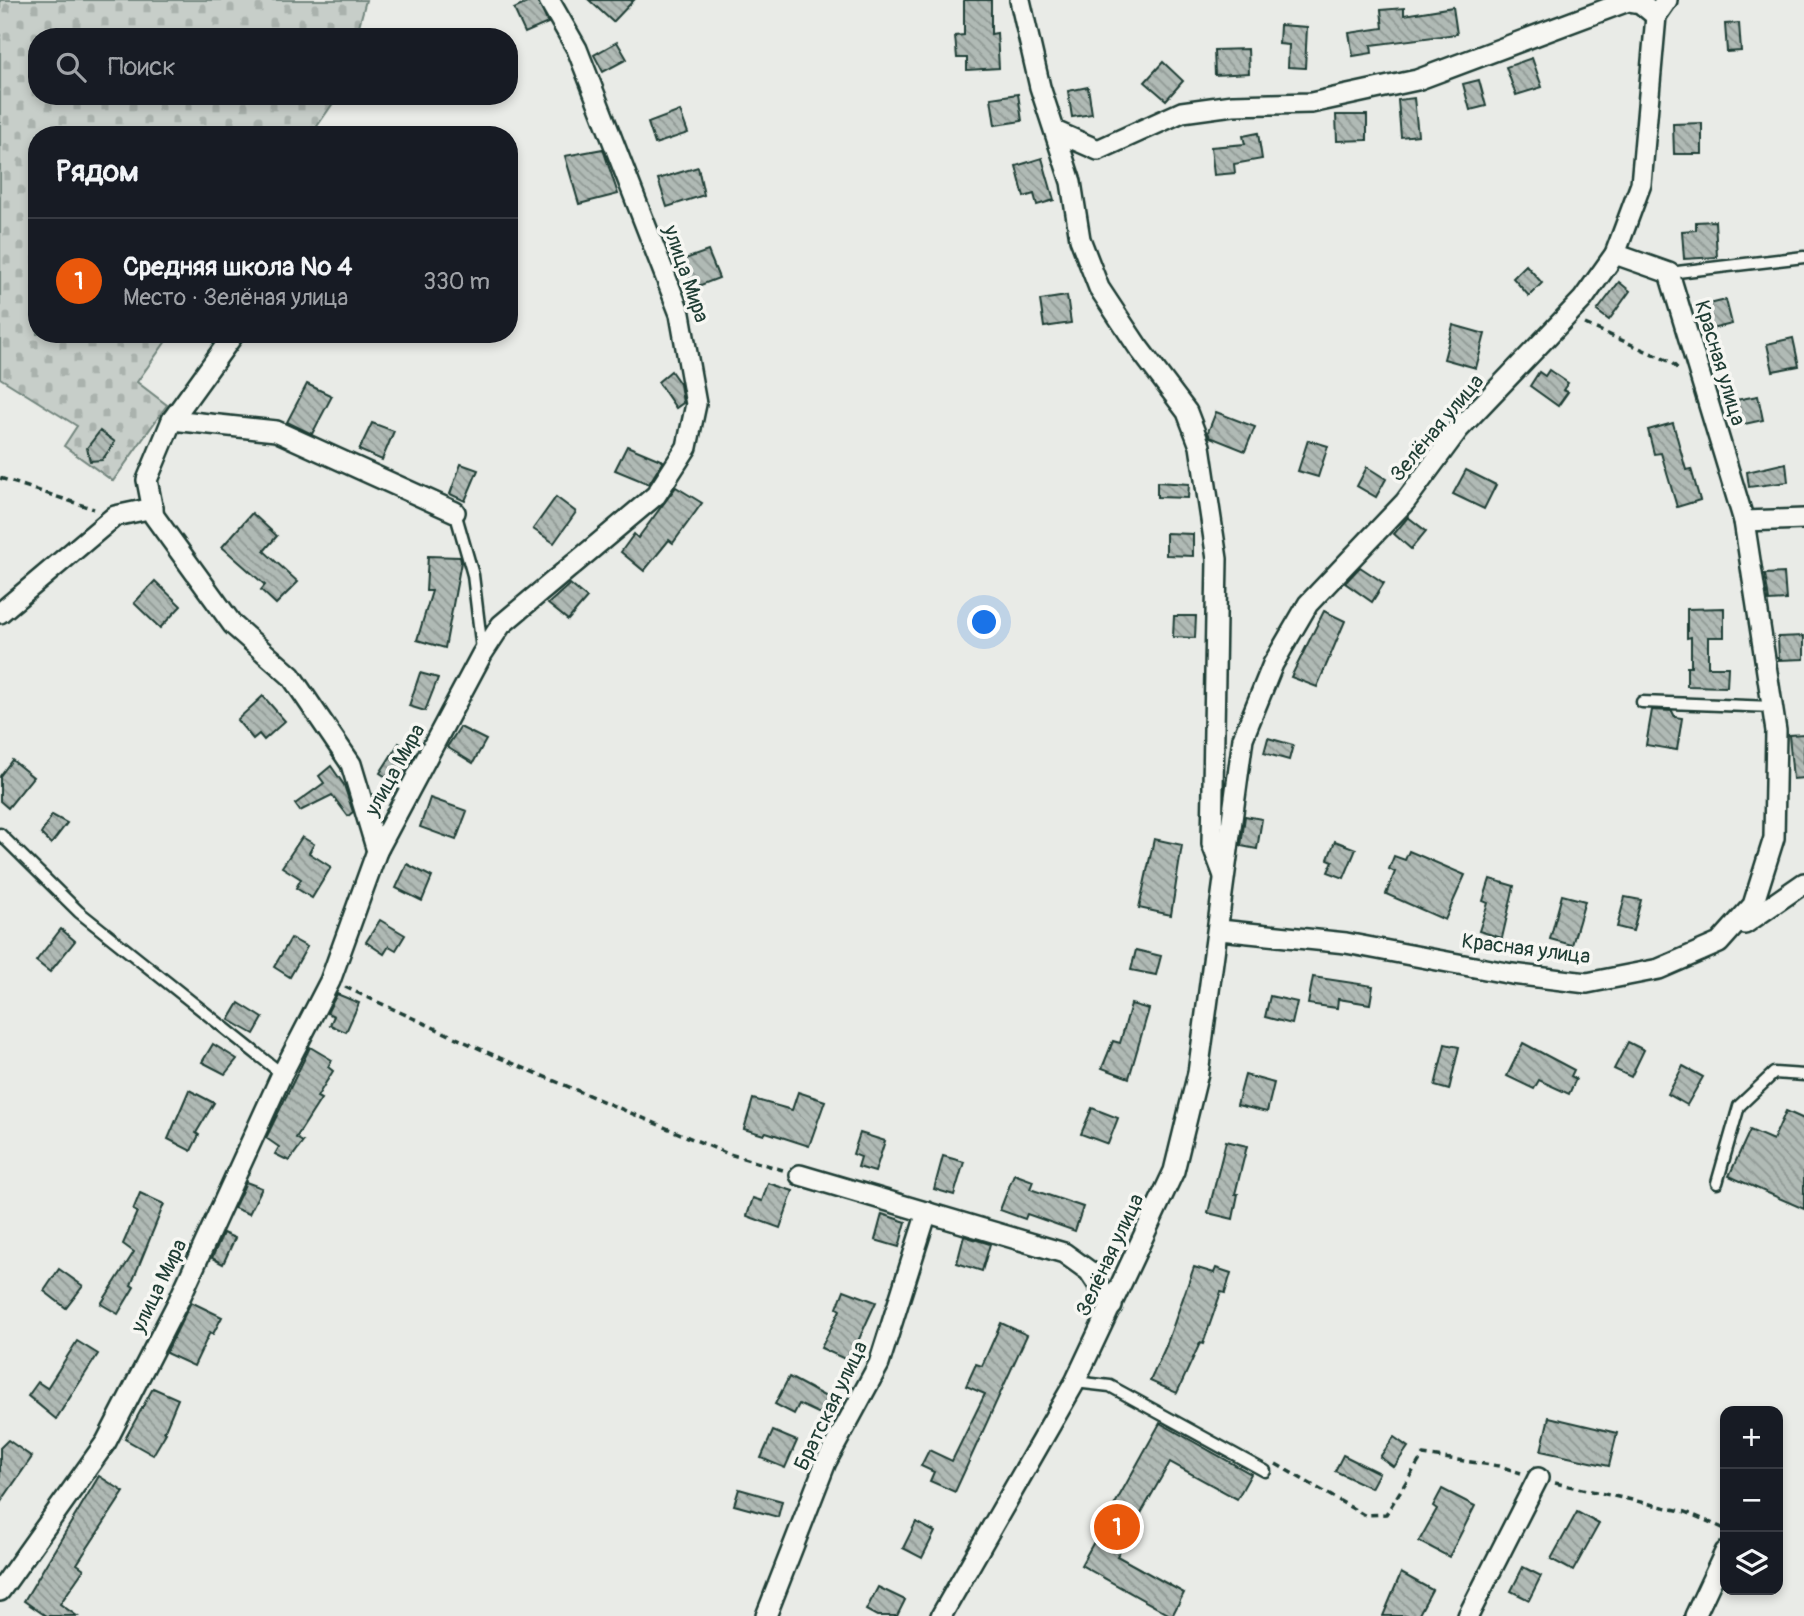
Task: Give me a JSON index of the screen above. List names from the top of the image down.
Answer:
{
  "streets": {
    "street": [
      "улица Мира",
      "Красная улица",
      "Зелёная улица",
      "Братская улица"
    ]
  },
  "crossings": [
    ["Красная улица", "Зелёная улица"]
  ],
  "page": {
    "search": "Поиск",
    "heading": "Рядом",
    "list": [
      {
        "mark": "1",
        "name": "Средняя школа № 4",
        "note": "Место · Зелёная улица",
        "value": "330 m"
      }
    ],
    "map_buttons": ["+", "−"],
    "pins": "1"
  }
}
